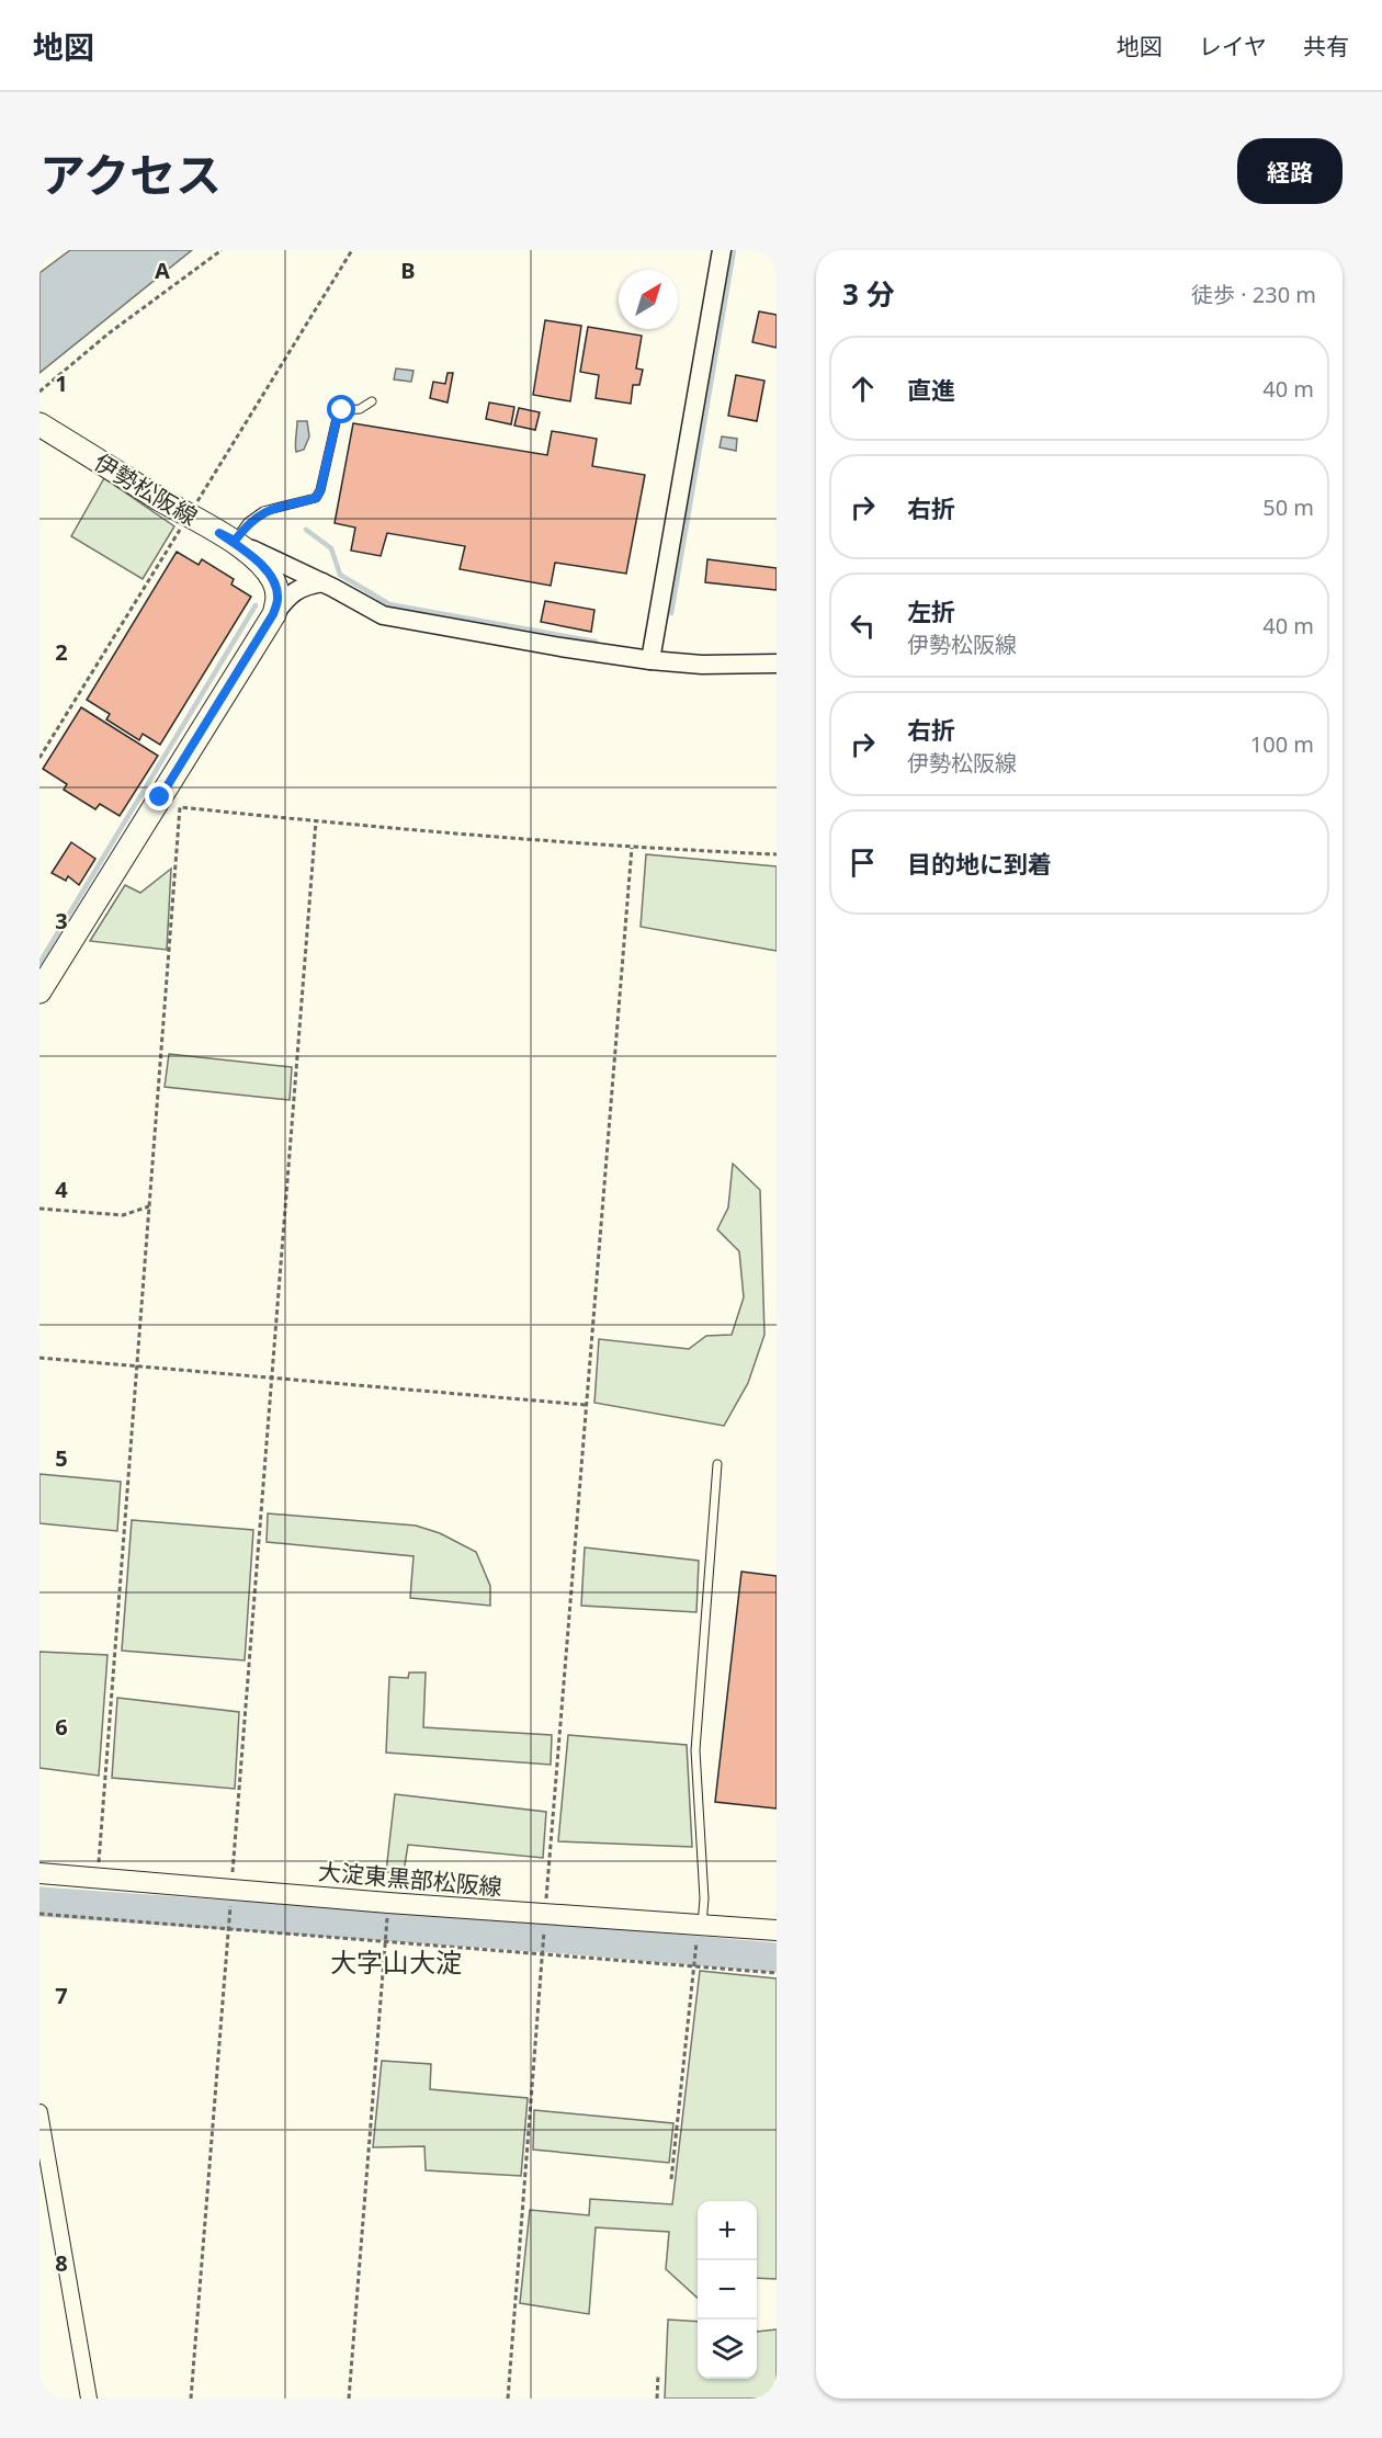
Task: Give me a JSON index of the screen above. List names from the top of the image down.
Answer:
{
  "streets": {
    "main road": ["伊勢松阪線", "大淀東黒部松阪線"]
  },
  "districts": ["大字山大淀"],
  "north": "top right",
  "page": {
    "header": "地図",
    "nav": ["地図", "レイヤ", "共有"],
    "title": "アクセス",
    "buttons": "経路",
    "heading": ["3 分", "徒歩 · 230 m"],
    "list": [
      ["直進", "40 m"],
      ["右折", "50 m"],
      ["左折", "伊勢松阪線", "40 m"],
      ["右折", "伊勢松阪線", "100 m"],
      "目的地に到着"
    ],
    "map_buttons": ["+", "−"]
  },
  "grid": {
    "columns": ["A", "B"],
    "rows": [
      "1",
      "2",
      "3",
      "4",
      "5",
      "6",
      "7",
      "8"
    ]
  }
}
